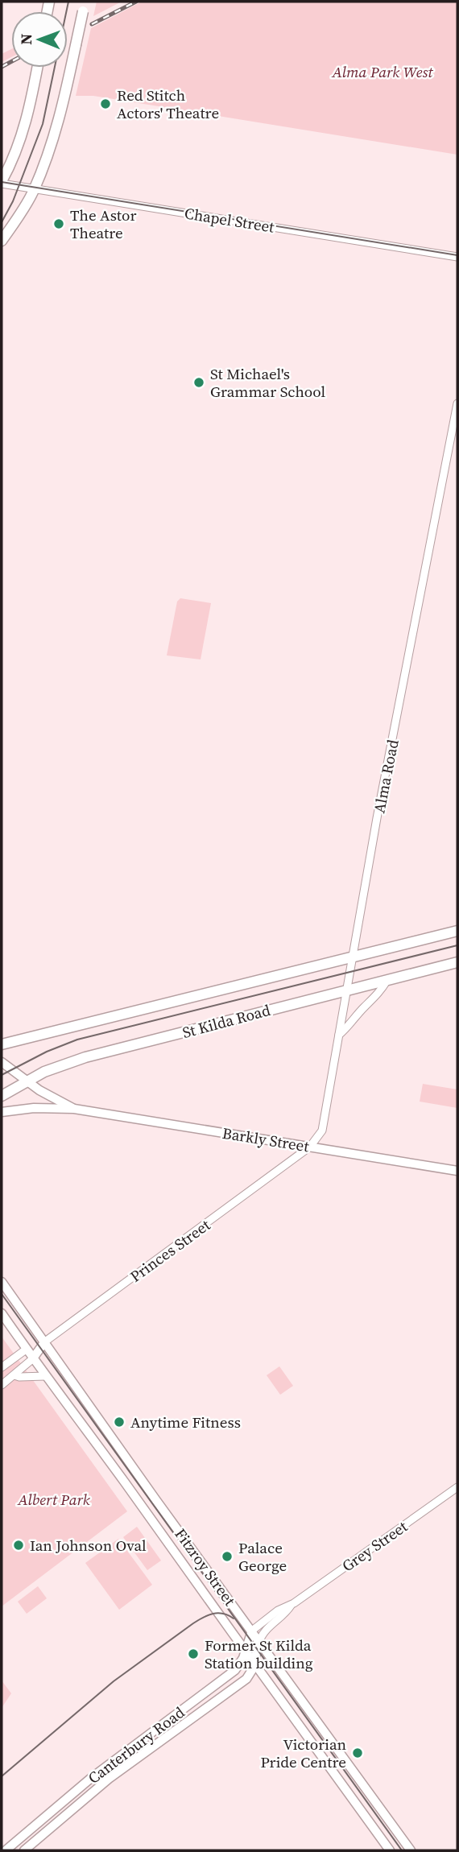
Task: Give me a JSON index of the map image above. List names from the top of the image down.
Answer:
{
  "streets": {
    "highway": ["St Kilda Road"],
    "main road": [
      "Barkly Street",
      "Princes Street",
      "Fitzroy Street",
      "Canterbury Road"
    ],
    "street": ["Chapel Street", "Alma Road", "Grey Street"]
  },
  "crossings": [
    ["Alma Road", "St Kilda Road"],
    ["Alma Road", "Barkly Street"],
    ["Alma Road", "Princes Street"],
    ["St Kilda Road", "Barkly Street"],
    ["Barkly Street", "Princes Street"],
    ["Princes Street", "Fitzroy Street"],
    ["Grey Street", "Fitzroy Street"],
    ["Grey Street", "Canterbury Road"],
    ["Fitzroy Street", "Canterbury Road"]
  ],
  "parks": ["Alma Park West", "Albert Park"],
  "places": [
    "Red Stitch Actors' Theatre",
    "The Astor Theatre",
    "St Michael's Grammar School",
    "Anytime Fitness",
    "Ian Johnson Oval",
    "Palace George",
    "Former St Kilda Station building",
    "Victorian Pride Centre"
  ],
  "north": "left"
}
